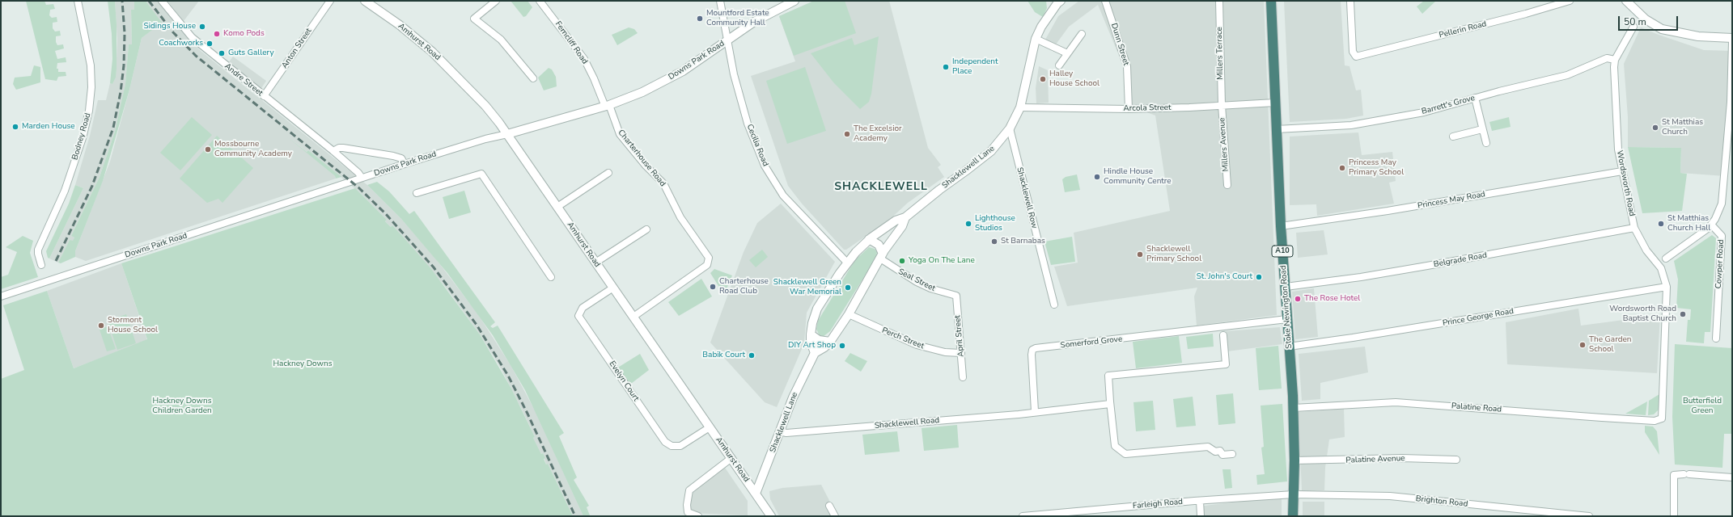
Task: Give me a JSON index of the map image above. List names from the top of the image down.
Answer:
{
  "streets": {
    "highway": ["A10", "Stoke Newington Road"],
    "street": [
      "Pellerin Road",
      "Amhurst Road",
      "Ferncliff Road",
      "Dunn Street",
      "Anton Street",
      "Millers Terrace",
      "Downs Park Road",
      "Andre Street",
      "Barrett's Grove",
      "Arcola Street",
      "Bodney Road",
      "Millers Avenue",
      "Cecilia Road",
      "Charterhouse Road",
      "Shacklewell Lane",
      "Wordsworth Road",
      "Shacklewell Row",
      "Princess May Road",
      "Belgrade Road",
      "Cowper Road",
      "Seal Street",
      "Prince George Road",
      "April Street",
      "Perch Street",
      "Somerford Grove",
      "Evelyn Court",
      "Palatine Road",
      "Shacklewell Road",
      "Palatine Avenue",
      "Brighton Road",
      "Farleigh Road"
    ]
  },
  "crossings": [
    ["Amhurst Road", "Downs Park Road"],
    ["Amhurst Road", "Charterhouse Road"],
    ["Amhurst Road", "Shacklewell Lane"],
    ["Amhurst Road", "Evelyn Court"],
    ["Ferncliff Road", "Downs Park Road"],
    ["Ferncliff Road", "Charterhouse Road"],
    ["Dunn Street", "Arcola Street"],
    ["Anton Street", "Andre Street"],
    ["Millers Terrace", "Arcola Street"],
    ["Millers Terrace", "Millers Avenue"],
    ["Downs Park Road", "Andre Street"],
    ["Downs Park Road", "Cecilia Road"],
    ["Downs Park Road", "Charterhouse Road"],
    ["Barrett's Grove", "Wordsworth Road"],
    ["Barrett's Grove", "Stoke Newington Road"],
    ["Arcola Street", "Millers Avenue"],
    ["Arcola Street", "Shacklewell Lane"],
    ["Arcola Street", "Stoke Newington Road"],
    ["Cecilia Road", "Shacklewell Lane"],
    ["Shacklewell Lane", "Shacklewell Row"],
    ["Shacklewell Lane", "Seal Street"],
    ["Shacklewell Lane", "Perch Street"],
    ["Shacklewell Lane", "Shacklewell Road"],
    ["Wordsworth Road", "Princess May Road"],
    ["Wordsworth Road", "Belgrade Road"],
    ["Wordsworth Road", "Prince George Road"],
    ["Wordsworth Road", "Palatine Road"],
    ["Princess May Road", "Stoke Newington Road"],
    ["Belgrade Road", "Stoke Newington Road"],
    ["Seal Street", "April Street"],
    ["Stoke Newington Road", "Prince George Road"],
    ["Stoke Newington Road", "Somerford Grove"],
    ["Stoke Newington Road", "Palatine Road"],
    ["Stoke Newington Road", "Palatine Avenue"],
    ["Stoke Newington Road", "Brighton Road"],
    ["Stoke Newington Road", "Farleigh Road"],
    ["April Street", "Perch Street"],
    ["Somerford Grove", "Shacklewell Road"],
    ["Brighton Road", "Farleigh Road"]
  ],
  "districts": ["SHACKLEWELL"],
  "parks": ["Hackney Downs", "Hackney Downs Children Garden", "Butterfield Green"],
  "places": [
    "Mountford Estate Community Hall",
    "Sidings House",
    "Komo Pods",
    "Coachworks",
    "Guts Gallery",
    "Independent Place",
    "Halley House School",
    "Marden House",
    "St Matthias Church",
    "The Excelsior Academy",
    "Mossbourne Community Academy",
    "Princess May Primary School",
    "Hindle House Community Centre",
    "Lighthouse Studios",
    "St Matthias Church Hall",
    "St Barnabas",
    "Shacklewell Primary School",
    "Yoga On The Lane",
    "St. John's Court",
    "Charterhouse Road Club",
    "Shacklewell Green War Memorial",
    "The Rose Hotel",
    "Wordsworth Road Baptist Church",
    "Stormont House School",
    "The Garden School",
    "DIY Art Shop",
    "Babik Court"
  ],
  "scale_bar": "50 m"
}
